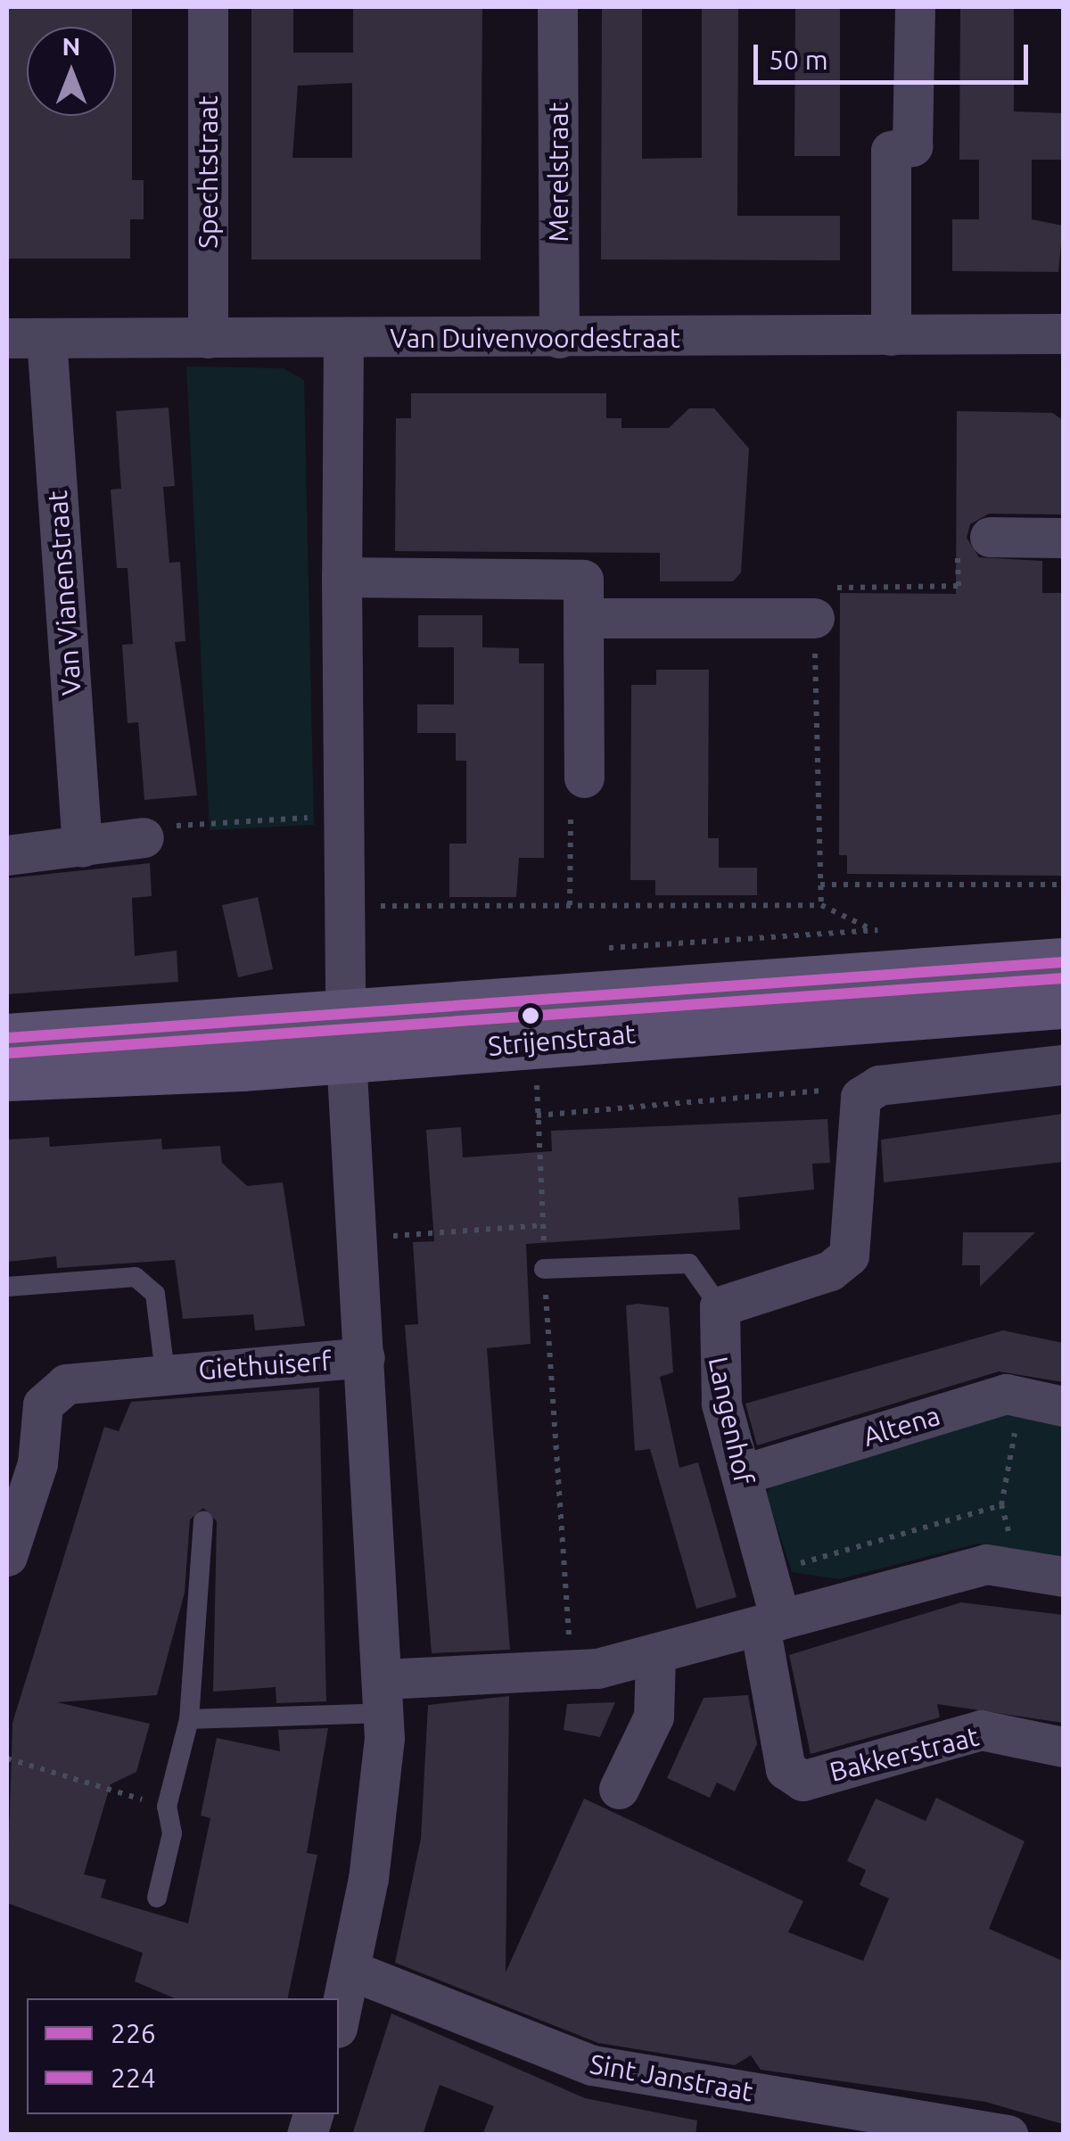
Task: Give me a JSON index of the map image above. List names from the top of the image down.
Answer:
{
  "streets": {
    "street": [
      "Spechtstraat",
      "Merelstraat",
      "Van Duivenvoordestraat",
      "Van Vianenstraat",
      "Strijenstraat",
      "Giethuiserf",
      "Langenhof",
      "Altena",
      "Bakkerstraat",
      "Sint Janstraat"
    ]
  },
  "crossings": [
    ["Spechtstraat", "Van Duivenvoordestraat"],
    ["Merelstraat", "Van Duivenvoordestraat"],
    ["Van Duivenvoordestraat", "Van Vianenstraat"],
    ["Langenhof", "Altena"],
    ["Langenhof", "Bakkerstraat"]
  ],
  "lines": ["transit line 226", "transit line 224"],
  "legend": ["226", "224"],
  "scale_bar": "50 m",
  "north": "top"
}
